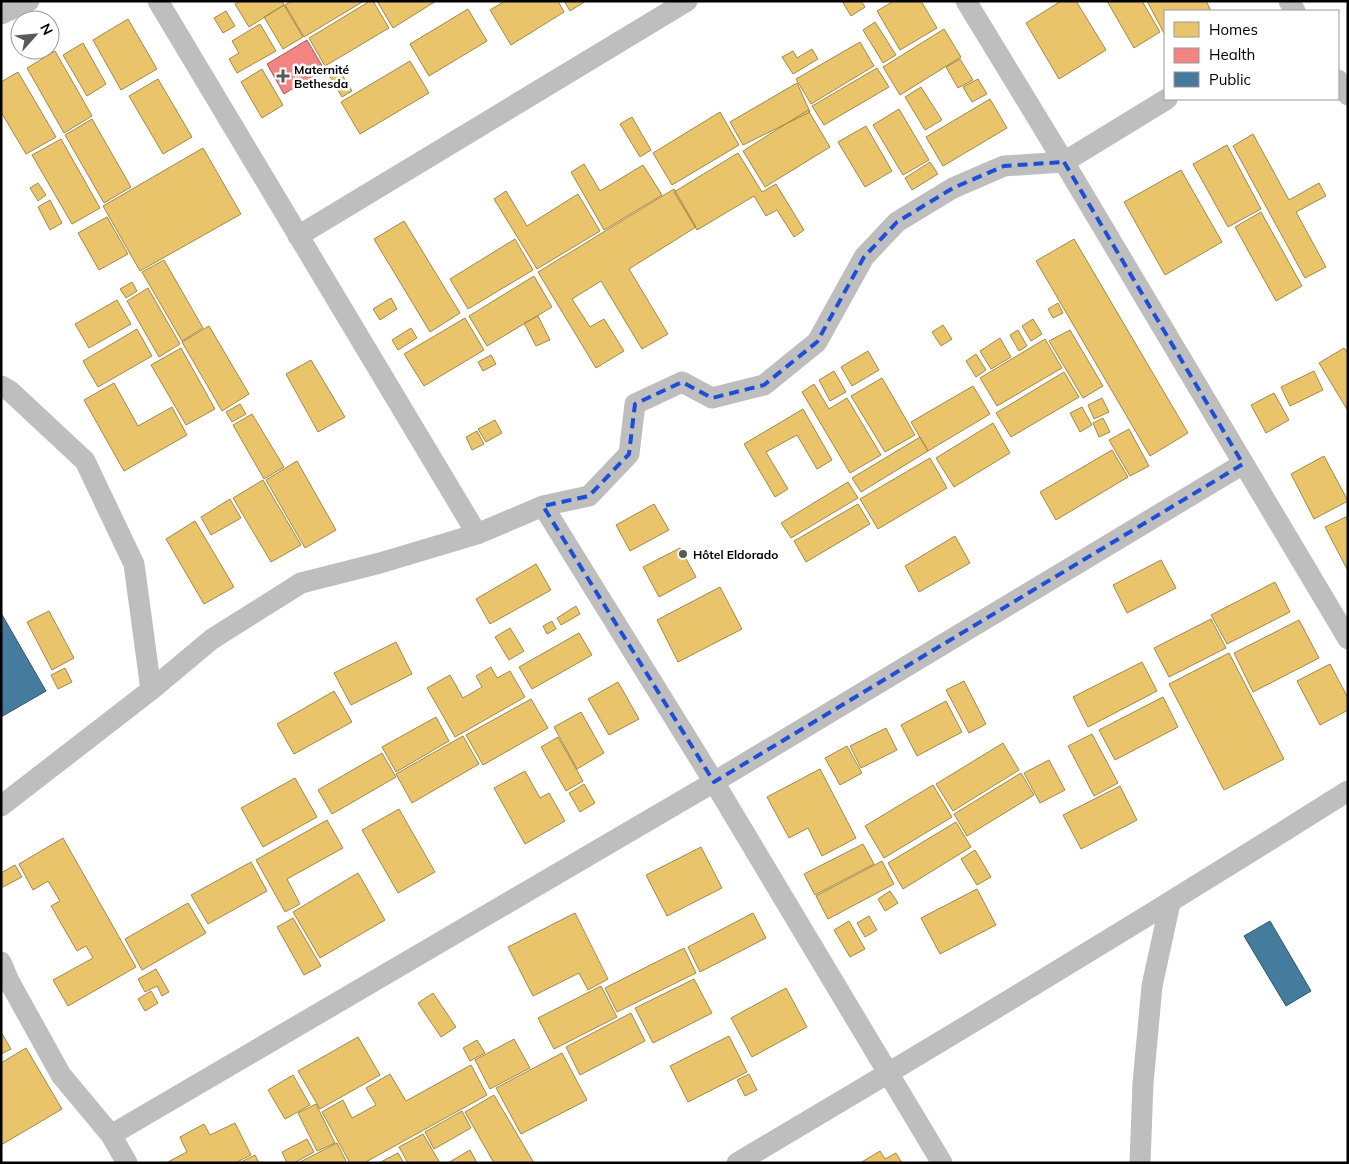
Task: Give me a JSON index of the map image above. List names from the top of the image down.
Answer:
{
  "places": {
    "health": ["Maternité Bethesda"],
    "other": ["Hôtel Eldorado"]
  },
  "legend": ["Homes", "Health", "Public"],
  "north": "top right"
}
